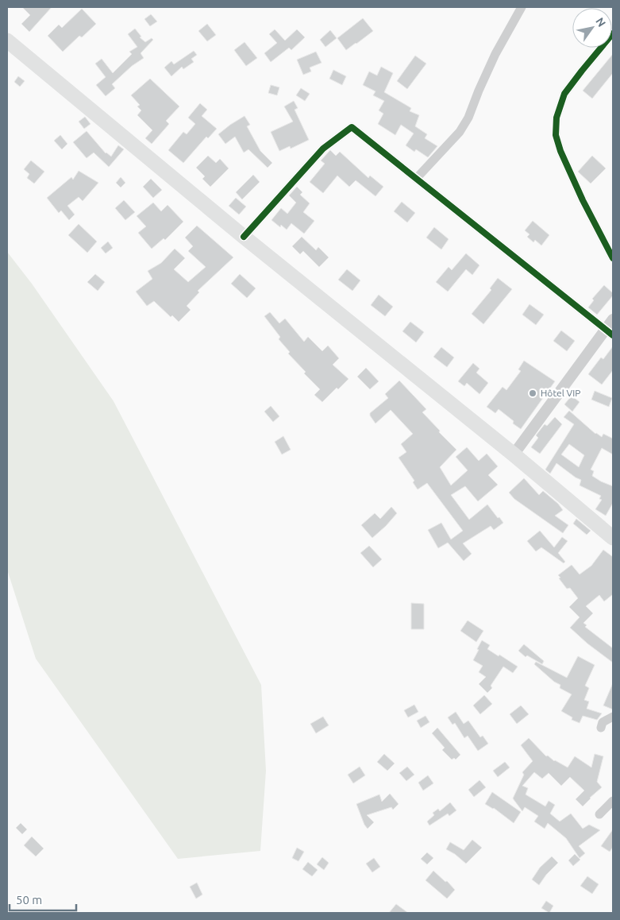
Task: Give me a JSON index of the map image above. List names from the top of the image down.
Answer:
{
  "places": ["Hôtel VIP"],
  "scale_bar": "50 m",
  "north": "top right"
}
